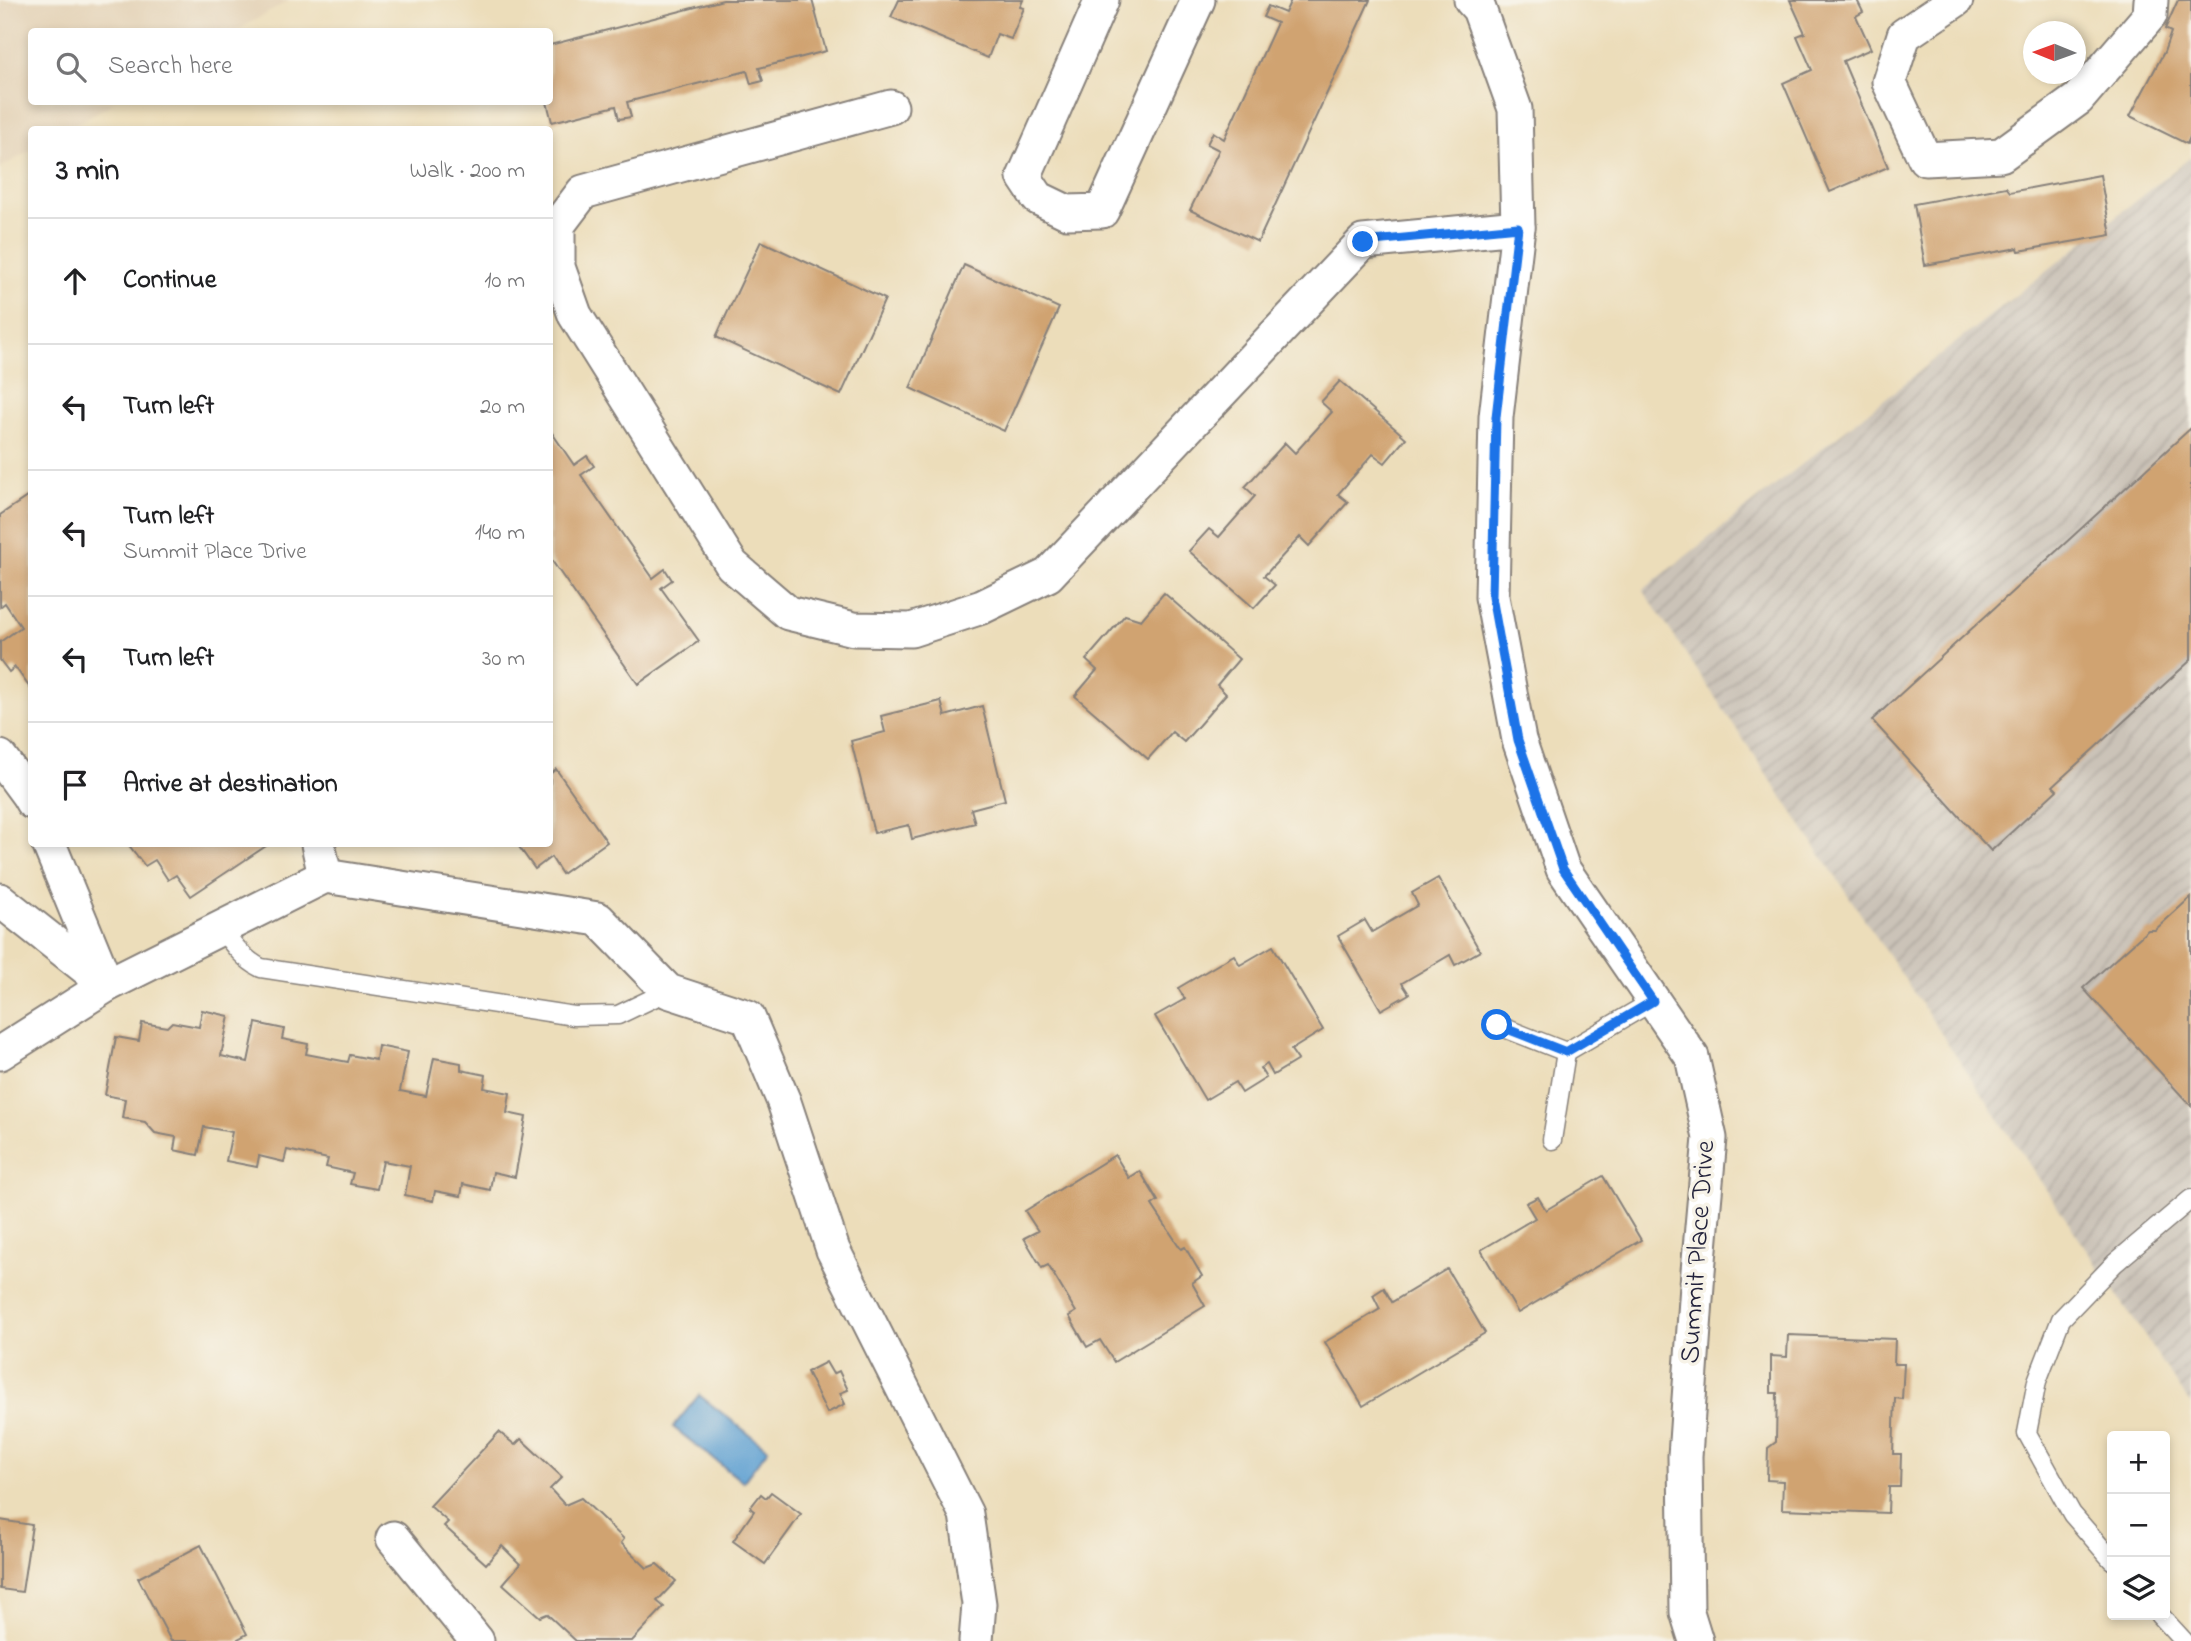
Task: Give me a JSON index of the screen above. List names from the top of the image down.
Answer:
{
  "streets": {
    "street": ["Summit Place Drive"]
  },
  "north": "left",
  "page": {
    "search": "Search here",
    "heading": ["3 min", "Walk · 200 m"],
    "list": [
      ["Continue", "10 m"],
      ["Turn left", "20 m"],
      ["Turn left", "Summit Place Drive", "140 m"],
      ["Turn left", "30 m"],
      "Arrive at destination"
    ],
    "map_buttons": ["+", "−"]
  }
}
